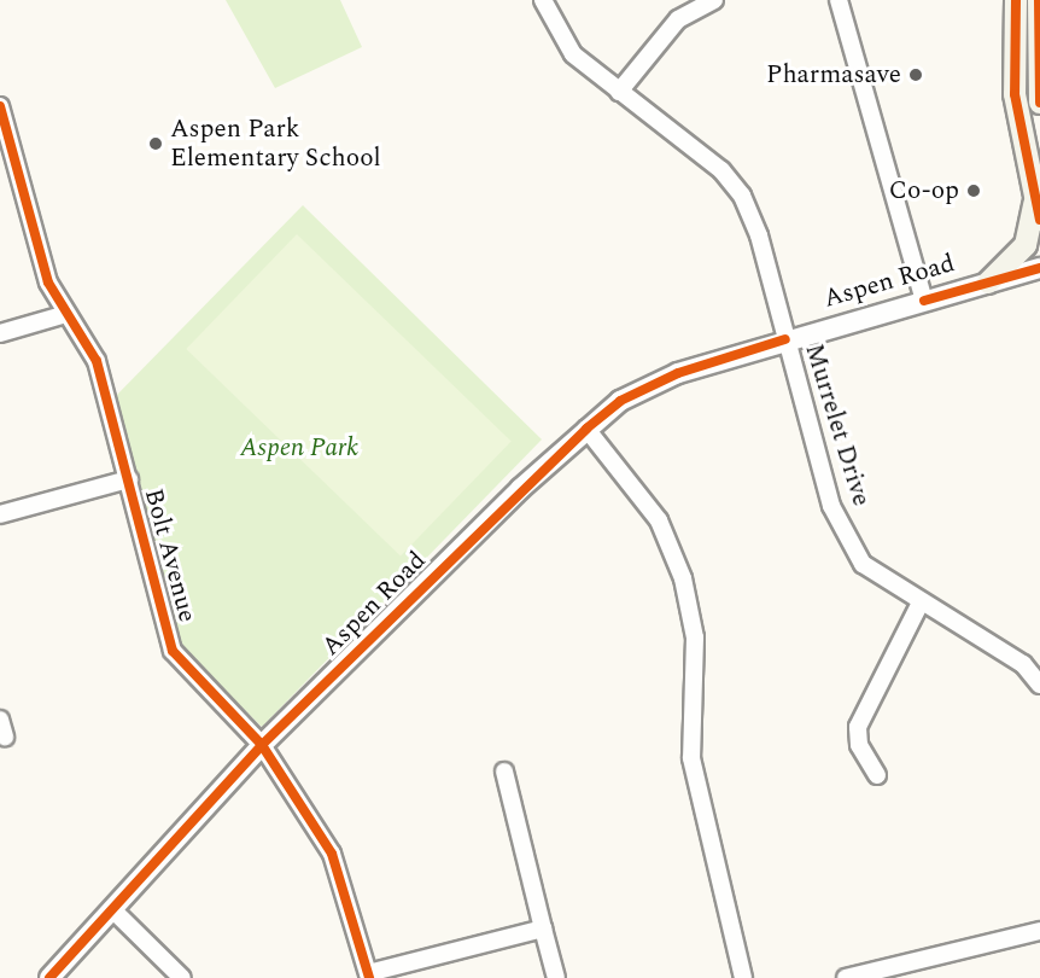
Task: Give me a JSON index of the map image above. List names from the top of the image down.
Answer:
{
  "streets": {
    "street": ["Aspen Road", "Murrelet Drive", "Bolt Avenue"]
  },
  "crossings": [
    ["Aspen Road", "Murrelet Drive"],
    ["Aspen Road", "Bolt Avenue"]
  ],
  "parks": ["Aspen Park"],
  "places": ["Pharmasave", "Aspen Park Elementary School", "Co-op"]
}
